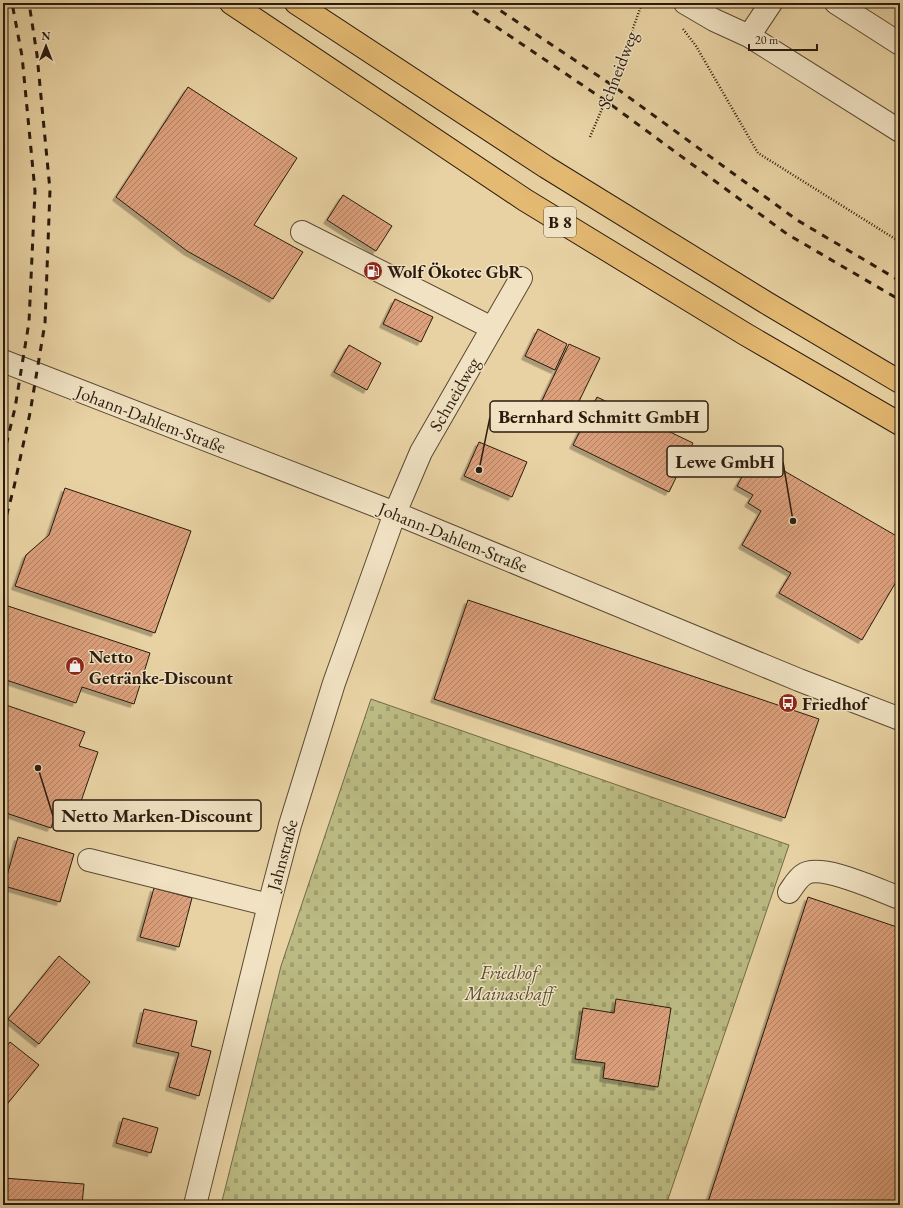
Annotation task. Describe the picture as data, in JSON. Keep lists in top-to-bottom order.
{
  "streets": {
    "highway": ["B 8"],
    "street": ["Schneidweg", "Johann-Dahlem-Straße", "Jahnstraße"]
  },
  "crossings": [
    ["Schneidweg", "Johann-Dahlem-Straße"],
    ["Schneidweg", "Jahnstraße"],
    ["Johann-Dahlem-Straße", "Jahnstraße"]
  ],
  "parks": ["Friedhof Mainaschaff"],
  "places": {
    "fuel station": ["Wolf Ökotec GbR"],
    "other": ["Bernhard Schmitt GmbH", "Lewe GmbH", "Netto Marken-Discount"],
    "shop": ["Netto Getränke-Discount"],
    "bus stop": ["Friedhof"]
  },
  "scale_bar": "20 m",
  "north": "top"
}
